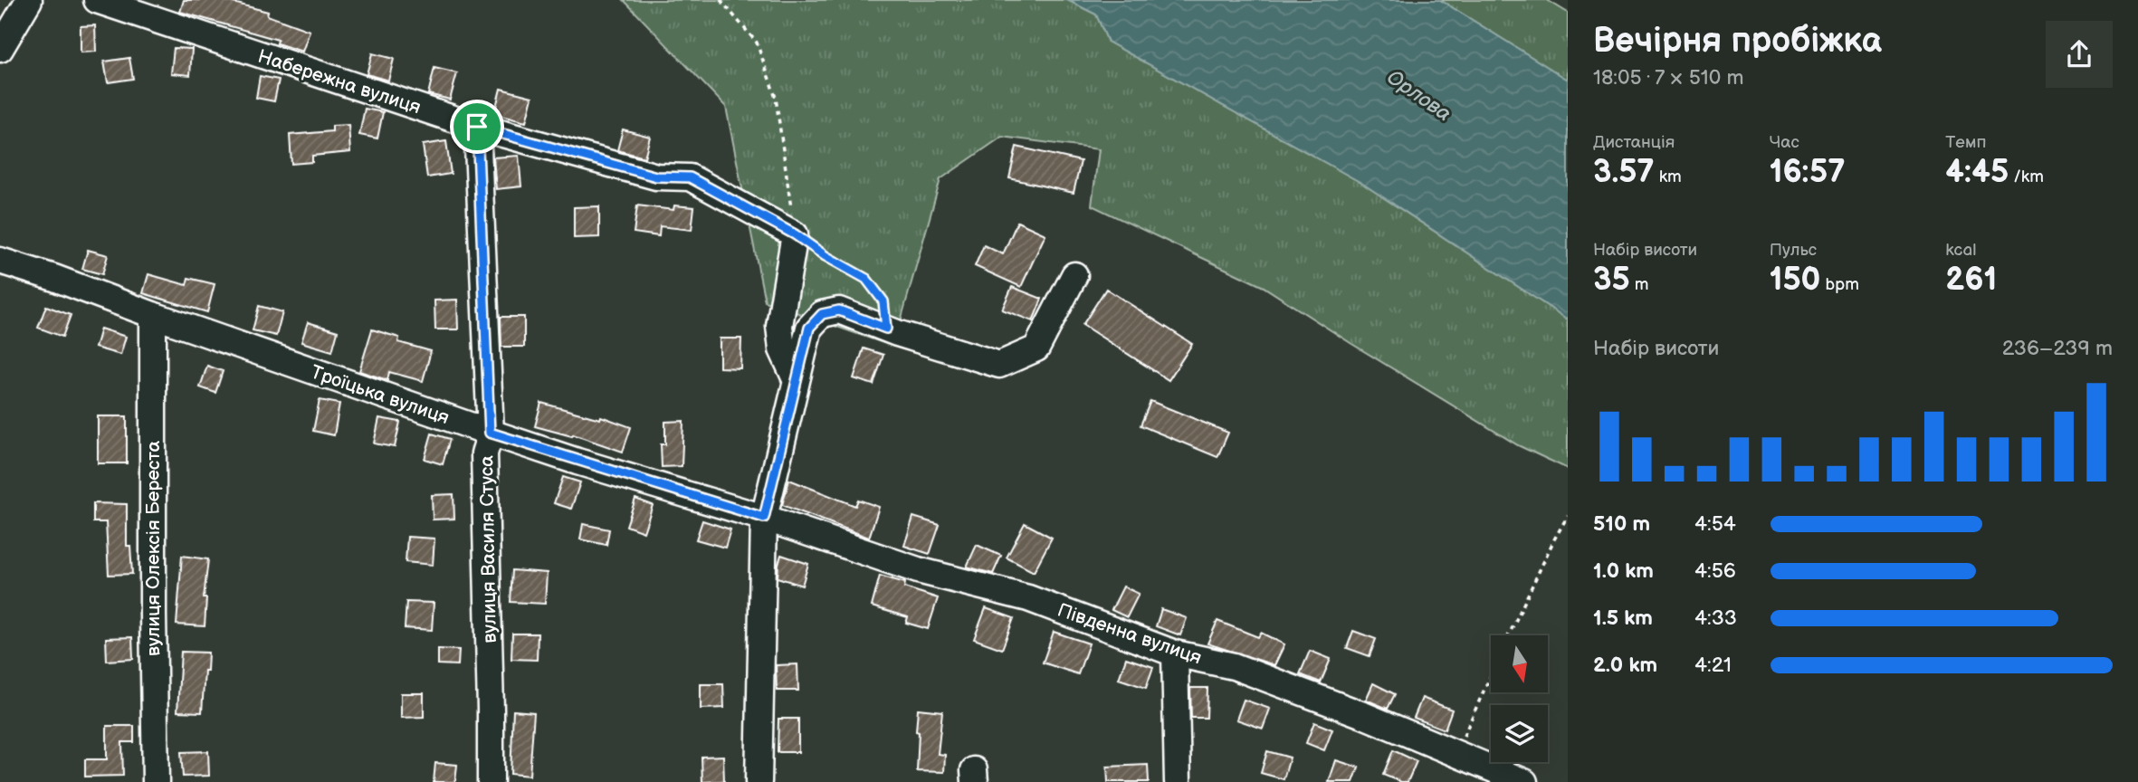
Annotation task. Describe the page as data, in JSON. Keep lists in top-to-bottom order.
{
  "streets": {
    "street": [
      "Набережна вулиця",
      "Троїцька вулиця",
      "вулиця Олексія Береста",
      "вулиця Василя Стуса",
      "Південна вулиця"
    ]
  },
  "crossings": [
    ["Набережна вулиця", "вулиця Василя Стуса"],
    ["Троїцька вулиця", "вулиця Олексія Береста"],
    ["Троїцька вулиця", "вулиця Василя Стуса"],
    ["Троїцька вулиця", "Південна вулиця"]
  ],
  "water": ["Орлова"],
  "north": "bottom",
  "page": {
    "heading": ["Вечірня пробіжка", "18:05 · 7 × 510 m"],
    "stats": [
      ["Дистанція", "3.57 km"],
      ["Час", "16:57"],
      ["Темп", "4:45 /km"],
      ["Набір висоти", "35 m"],
      ["Пульс", "150 bpm"],
      ["kcal", "261"]
    ],
    "chart": ["Набір висоти", "236–239 m"],
    "list": [
      {
        "name": "510 m",
        "note": "4:54"
      },
      {
        "name": "1.0 km",
        "note": "4:56"
      },
      {
        "name": "1.5 km",
        "note": "4:33"
      },
      {
        "name": "2.0 km",
        "note": "4:21"
      }
    ]
  }
}
